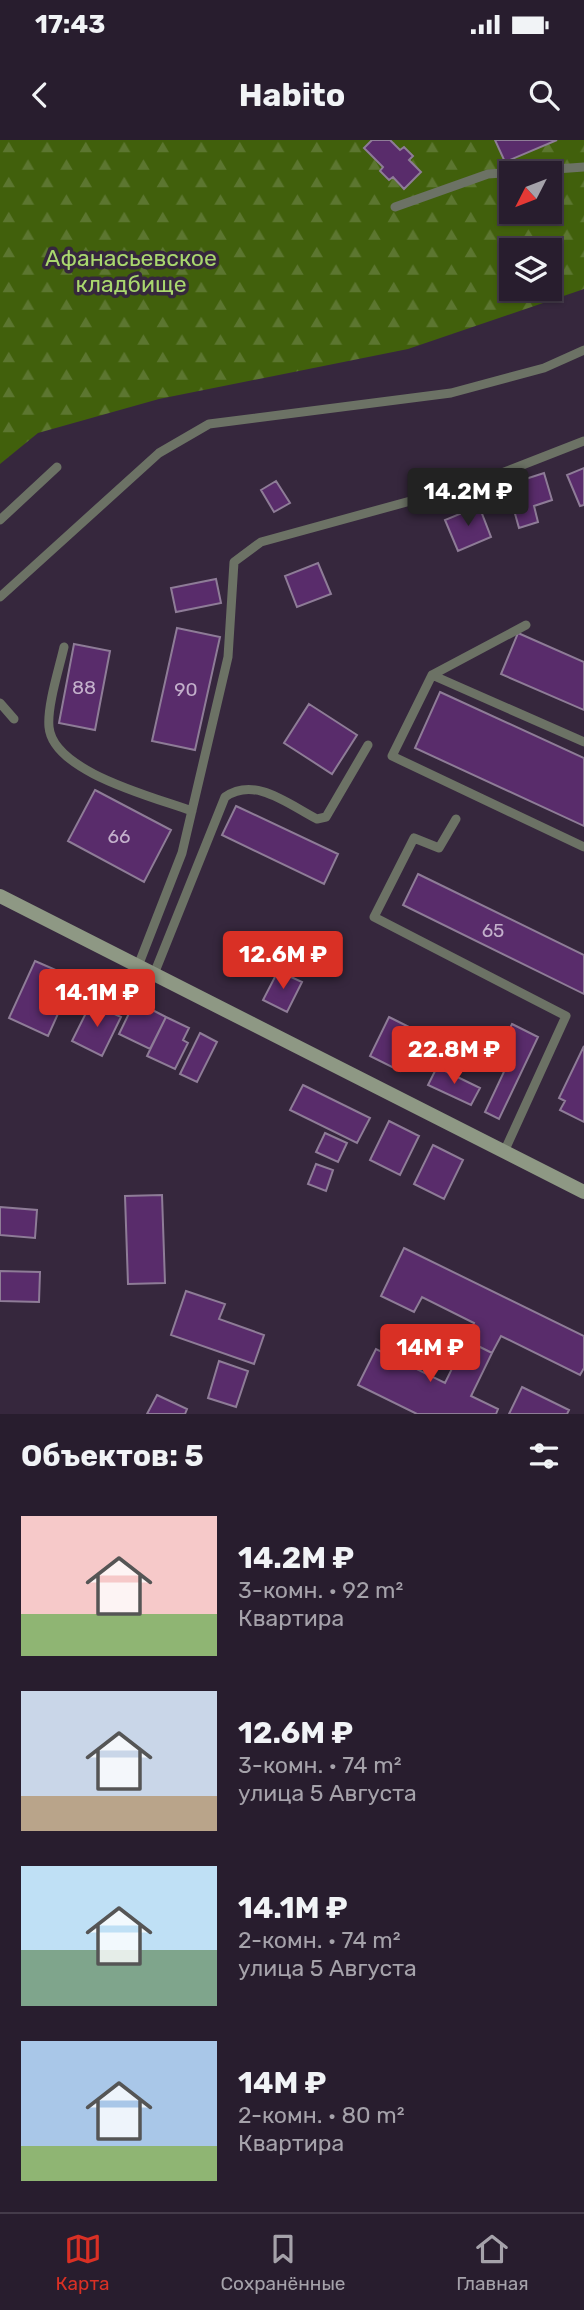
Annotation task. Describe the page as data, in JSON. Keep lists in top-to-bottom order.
{
  "parks": ["Афанасьевское кладбище"],
  "house_numbers": [
    "88",
    "90",
    "66",
    "65"
  ],
  "north": "bottom left",
  "page": {
    "status": "17:43",
    "header": "Habito",
    "price": [
      "14.2M ₽",
      "12.6M ₽",
      "14.1M ₽",
      "22.8M ₽",
      "14M ₽"
    ],
    "heading": "Объектов: 5",
    "list": [
      {
        "name": "14.2M ₽",
        "note": "3-комн. · 92 m² · Квартира"
      },
      {
        "name": "12.6M ₽",
        "note": "3-комн. · 74 m² · улица 5 Августа"
      },
      {
        "name": "14.1M ₽",
        "note": "2-комн. · 74 m² · улица 5 Августа"
      },
      {
        "name": "14M ₽",
        "note": "2-комн. · 80 m² · Квартира"
      }
    ],
    "tabs": ["Карта", "Сохранённые", "Главная"]
  }
}
